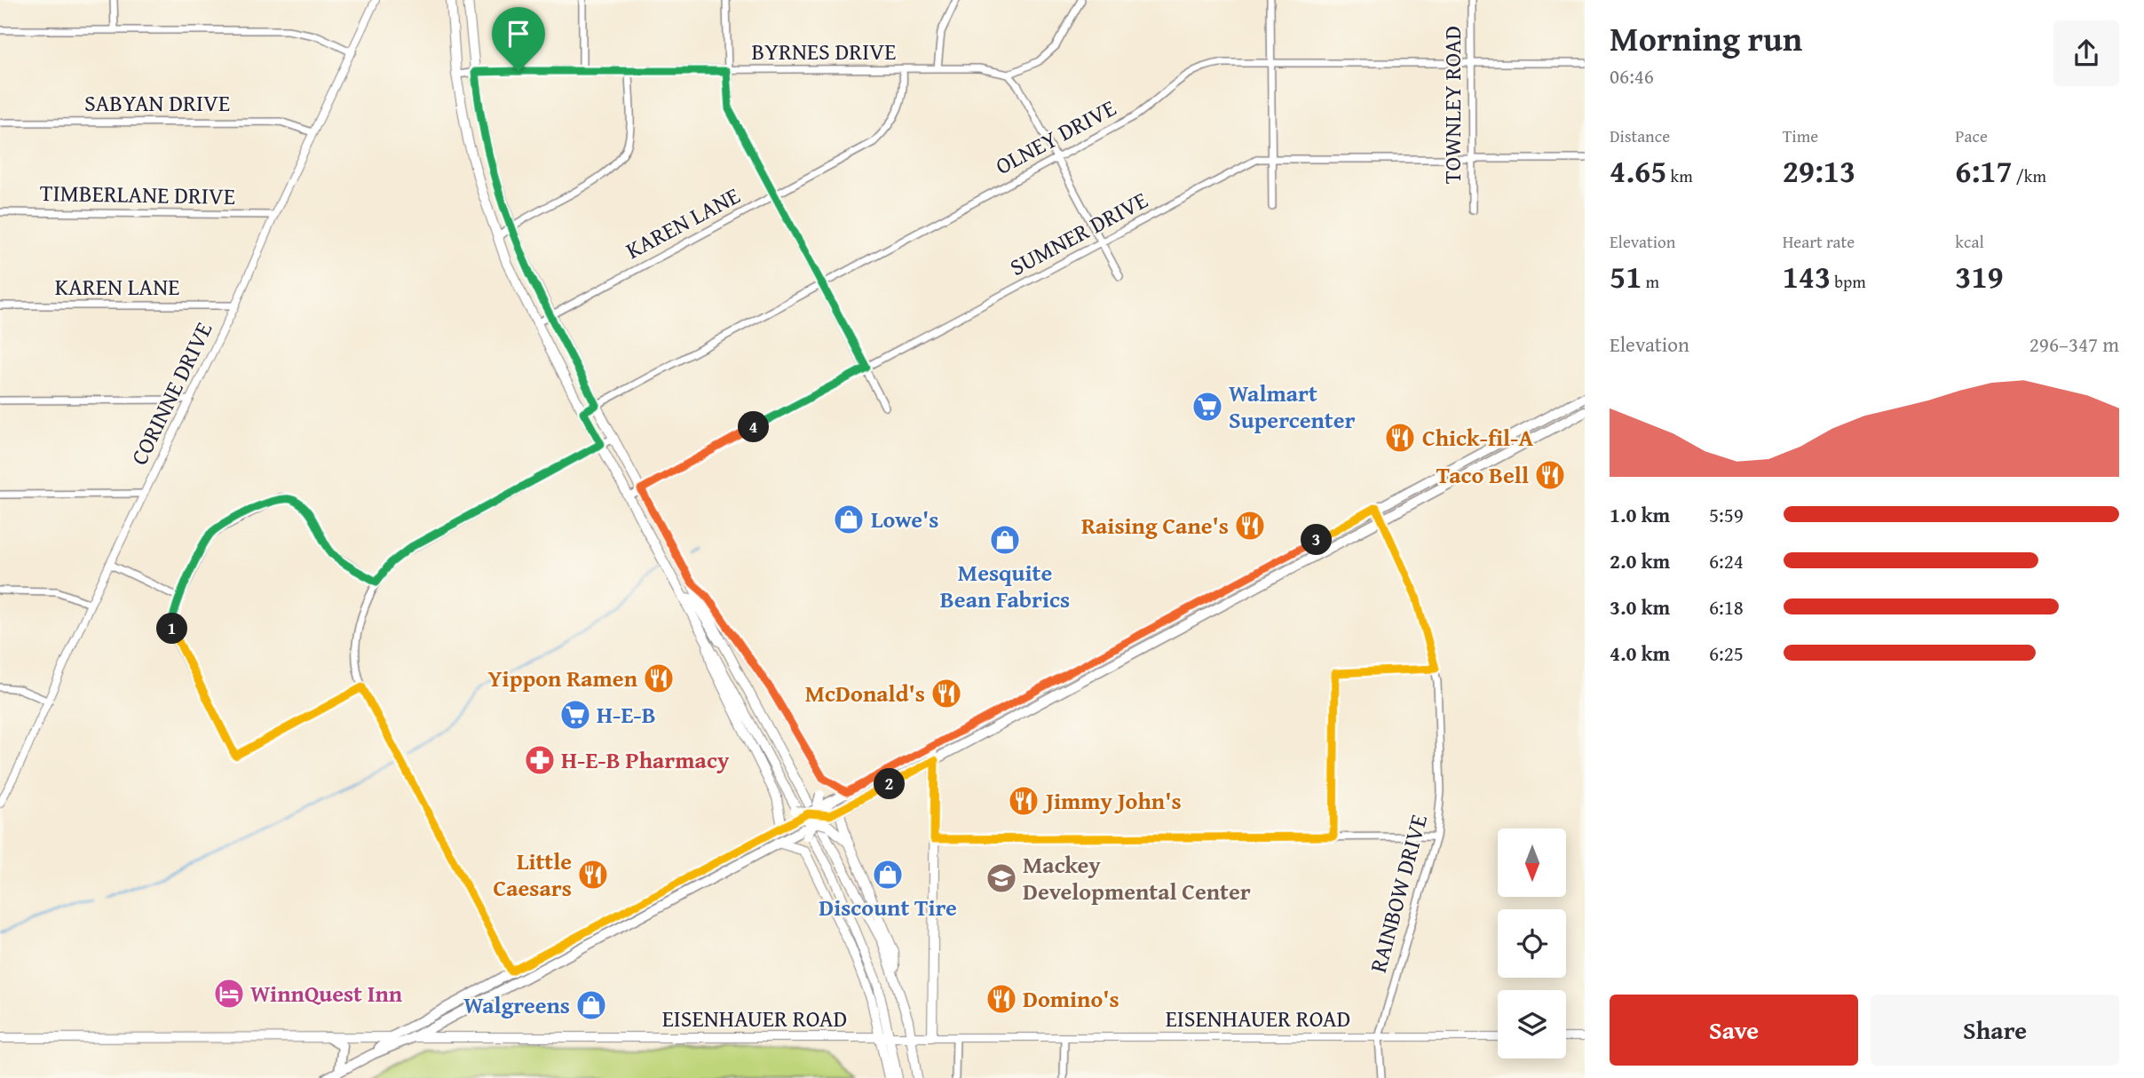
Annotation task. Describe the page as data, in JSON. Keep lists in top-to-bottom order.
{
  "streets": {
    "main road": ["EISENHAUER ROAD"],
    "street": [
      "BYRNES DRIVE",
      "SABYAN DRIVE",
      "TOWNLEY ROAD",
      "OLNEY DRIVE",
      "TIMBERLANE DRIVE",
      "KAREN LANE",
      "SUMNER DRIVE",
      "CORINNE DRIVE",
      "RAINBOW DRIVE"
    ]
  },
  "crossings": [
    ["BYRNES DRIVE", "KAREN LANE"],
    ["SABYAN DRIVE", "CORINNE DRIVE"],
    ["TOWNLEY ROAD", "OLNEY DRIVE"],
    ["TOWNLEY ROAD", "SUMNER DRIVE"],
    ["TIMBERLANE DRIVE", "CORINNE DRIVE"],
    ["KAREN LANE", "CORINNE DRIVE"],
    ["RAINBOW DRIVE", "EISENHAUER ROAD"]
  ],
  "places": {
    "supermarket": ["Walmart Supercenter", "H-E-B"],
    "restaurant": [
      "Chick-fil-A",
      "Taco Bell",
      "Raising Cane's",
      "Yippon Ramen",
      "McDonald's",
      "Jimmy John's",
      "Little Caesars",
      "Domino's"
    ],
    "shop": [
      "Lowe's",
      "Mesquite Bean Fabrics",
      "Discount Tire",
      "Walgreens"
    ],
    "pharmacy": ["H-E-B Pharmacy"],
    "school or university": ["Mackey Developmental Center"],
    "hotel": ["WinnQuest Inn"]
  },
  "north": "bottom",
  "page": {
    "heading": ["Morning run", "06:46"],
    "stats": [
      ["Distance", "4.65 km"],
      ["Time", "29:13"],
      ["Pace", "6:17 /km"],
      ["Elevation", "51 m"],
      ["Heart rate", "143 bpm"],
      ["kcal", "319"]
    ],
    "chart": ["Elevation", "296–347 m"],
    "pins": [
      "4",
      "3",
      "1",
      "2"
    ],
    "list": [
      {
        "name": "1.0 km",
        "note": "5:59"
      },
      {
        "name": "2.0 km",
        "note": "6:24"
      },
      {
        "name": "3.0 km",
        "note": "6:18"
      },
      {
        "name": "4.0 km",
        "note": "6:25"
      }
    ],
    "buttons": ["Save", "Share"]
  }
}
